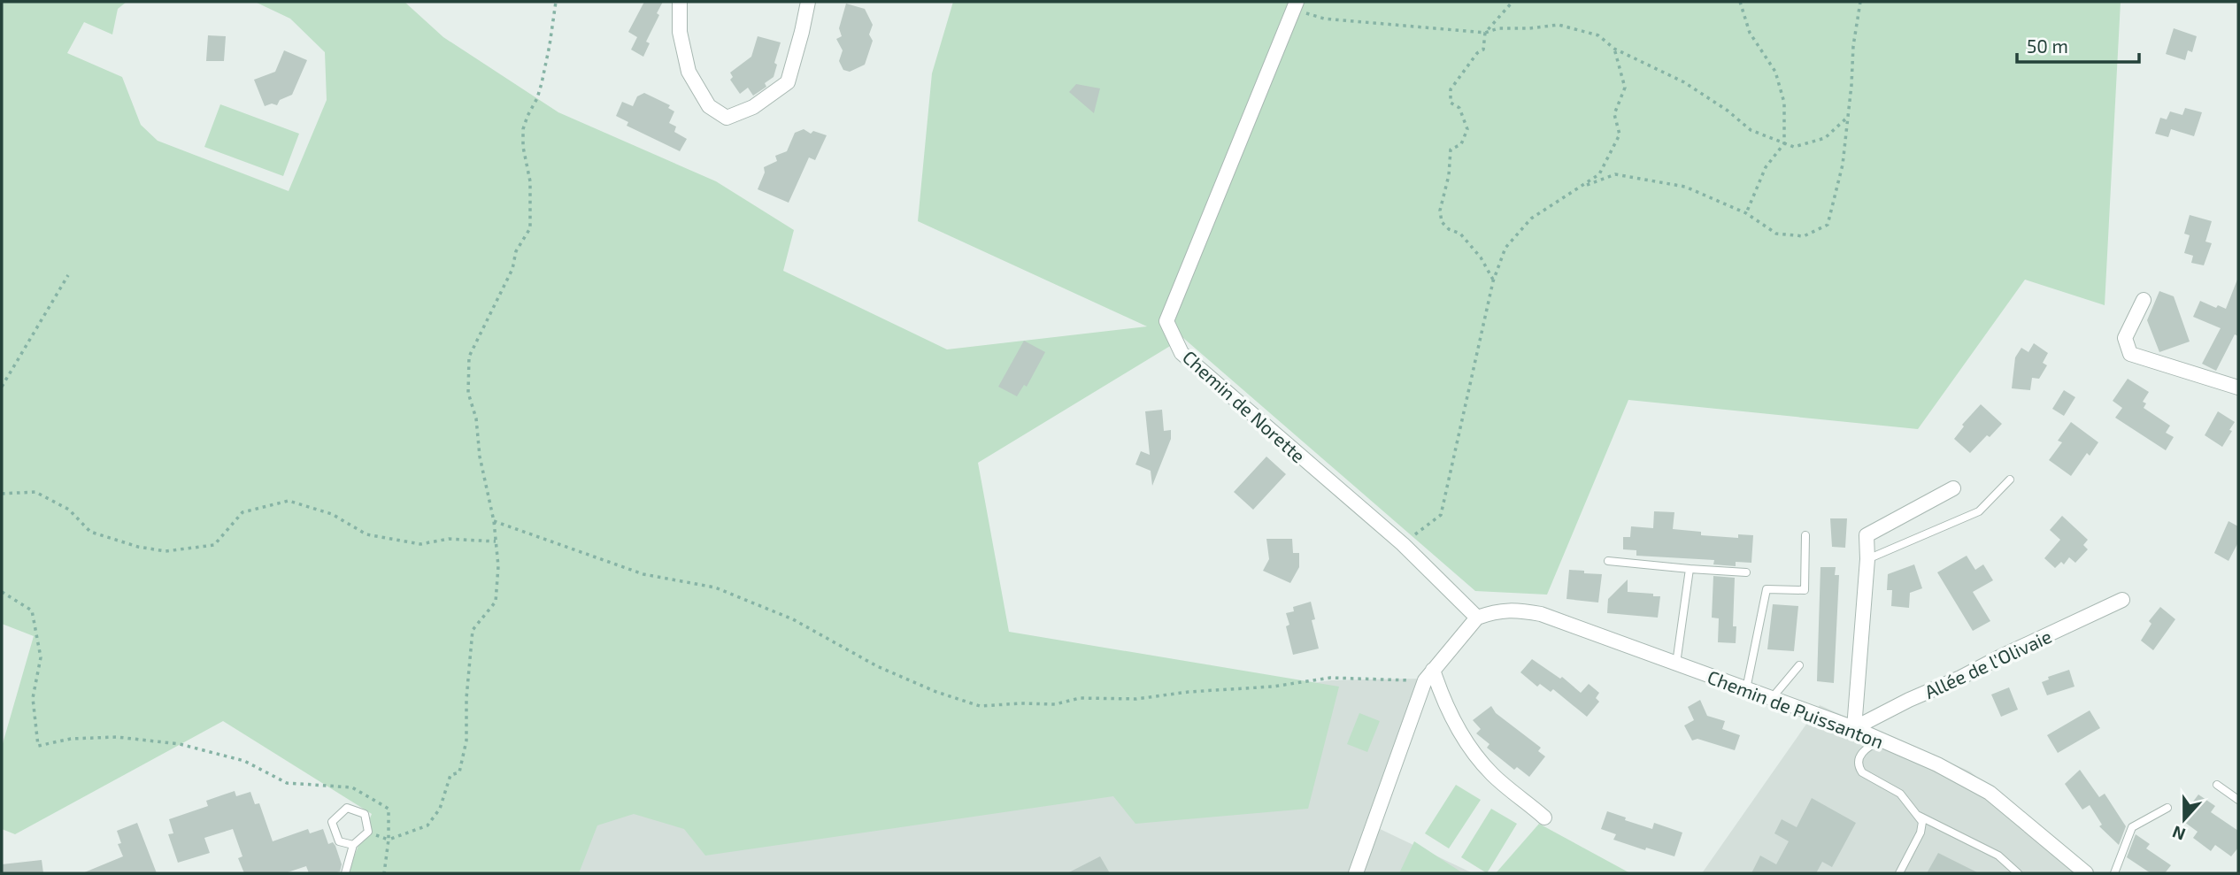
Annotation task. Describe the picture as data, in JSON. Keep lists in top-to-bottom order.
{
  "streets": {
    "street": ["Chemin de Norette", "Allée de l'Olivaie", "Chemin de Puissanton"]
  },
  "crossings": [
    ["Chemin de Norette", "Chemin de Puissanton"],
    ["Allée de l'Olivaie", "Chemin de Puissanton"]
  ],
  "scale_bar": "50 m",
  "north": "bottom"
}
